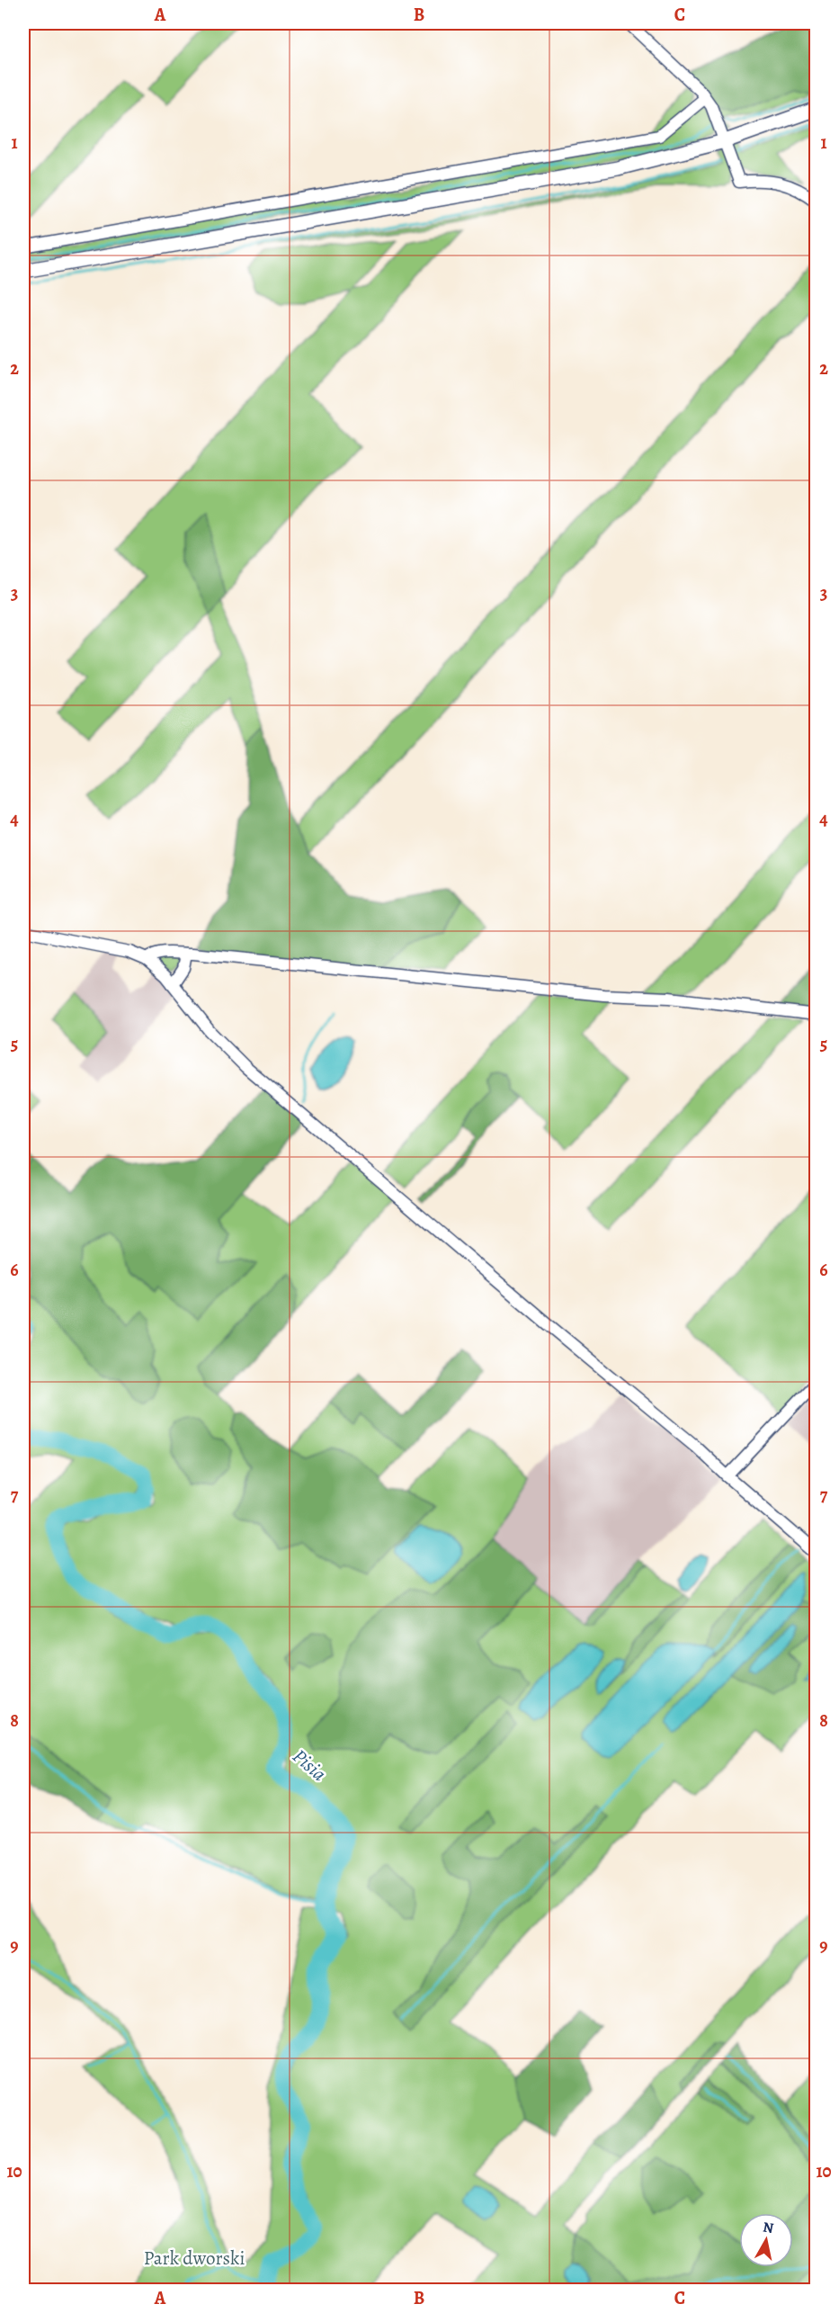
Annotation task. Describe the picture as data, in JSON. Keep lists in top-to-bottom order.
{
  "water": ["Pisia"],
  "parks": ["Park dworski"],
  "north": "top",
  "grid": {
    "columns": ["A", "B", "C"],
    "rows": [
      "1",
      "2",
      "3",
      "4",
      "5",
      "6",
      "7",
      "8",
      "9",
      "10"
    ]
  }
}
